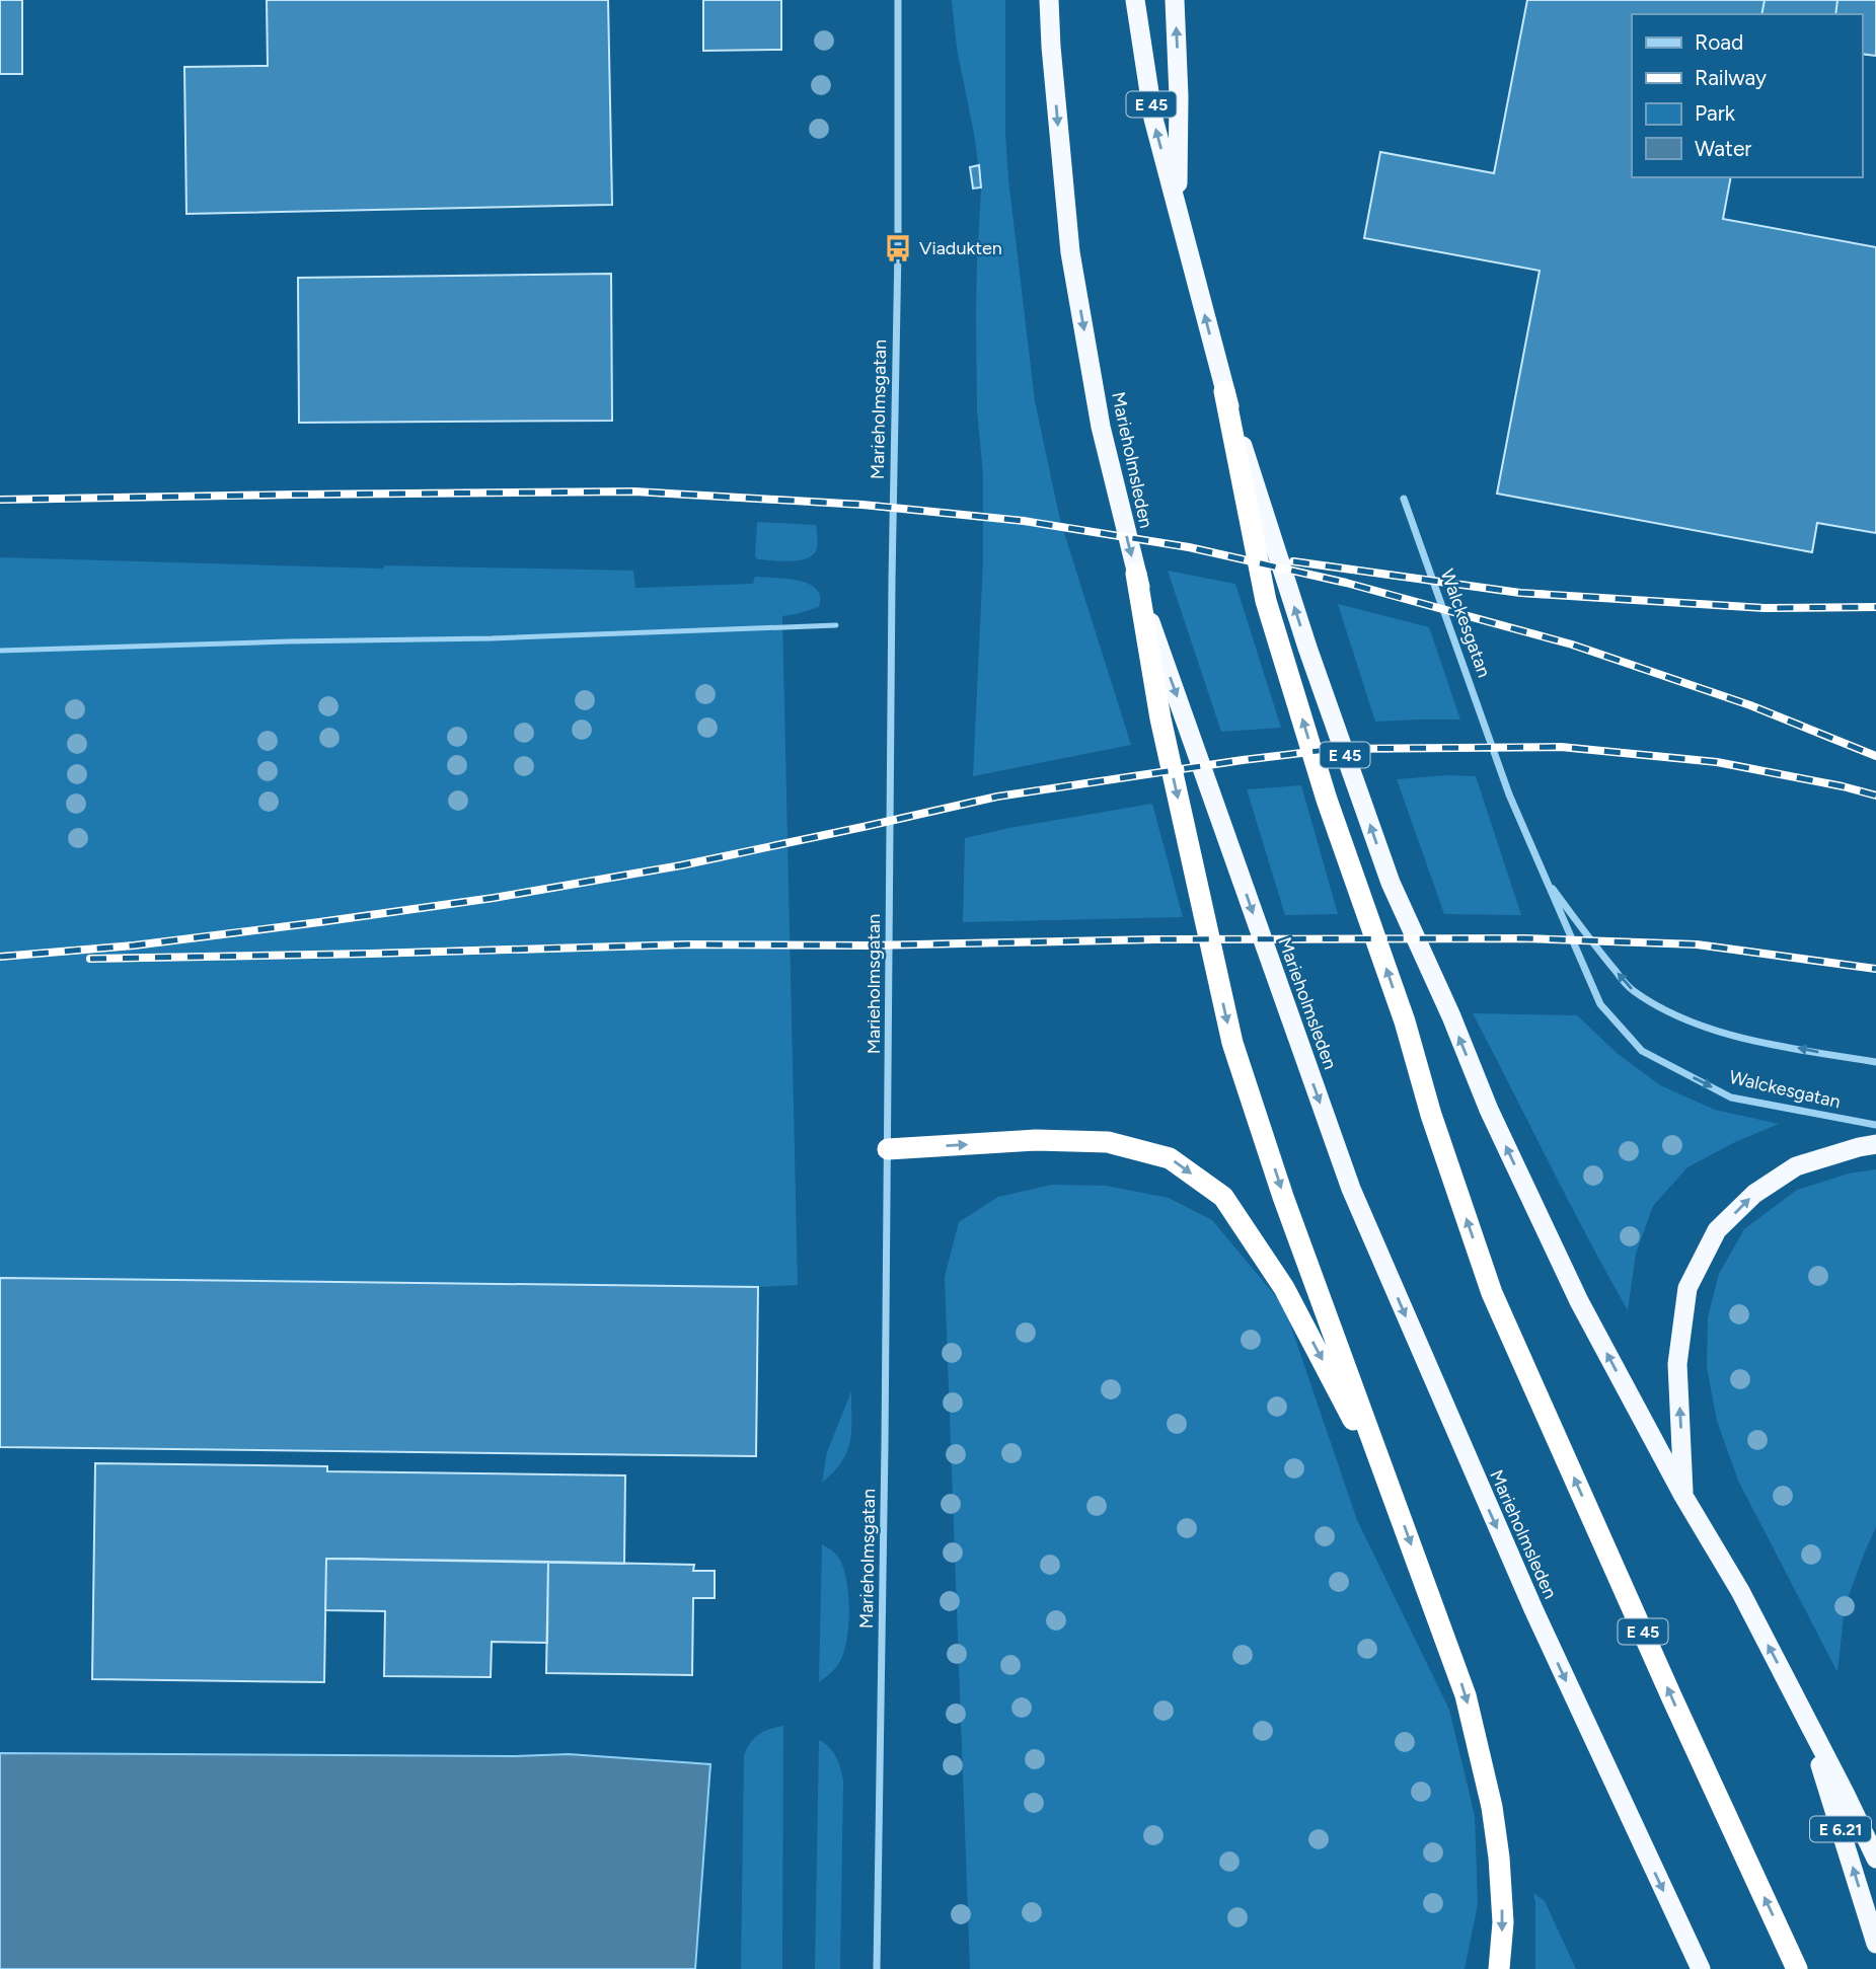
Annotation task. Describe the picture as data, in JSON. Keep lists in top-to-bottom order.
{
  "streets": {
    "highway": ["E 45", "Marieholmsleden", "E 6.21"],
    "street": ["Marieholmsgatan", "Walckesgatan"]
  },
  "crossings": [
    ["E 45", "E 6.21"]
  ],
  "places": {
    "bus stop": ["Viadukten"]
  },
  "legend": [
    "Road",
    "Railway",
    "Park",
    "Water"
  ]
}
